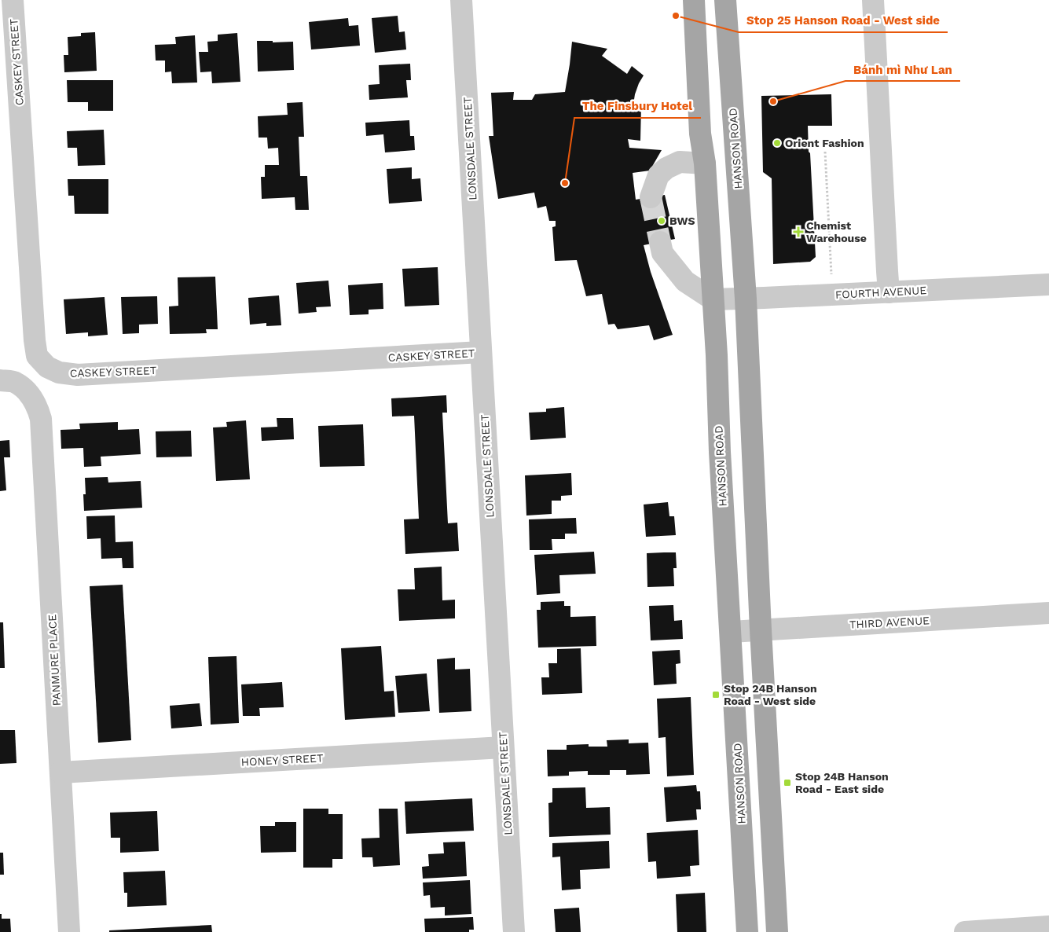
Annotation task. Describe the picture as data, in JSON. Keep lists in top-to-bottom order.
{
  "streets": {
    "main road": ["HANSON ROAD"],
    "street": [
      "CASKEY STREET",
      "LONSDALE STREET",
      "FOURTH AVENUE",
      "THIRD AVENUE",
      "PANMURE PLACE",
      "HONEY STREET"
    ]
  },
  "crossings": [
    ["CASKEY STREET", "LONSDALE STREET"],
    ["LONSDALE STREET", "HONEY STREET"],
    ["HANSON ROAD", "FOURTH AVENUE"],
    ["HANSON ROAD", "THIRD AVENUE"],
    ["PANMURE PLACE", "HONEY STREET"]
  ],
  "places": {
    "other": [
      "Stop 25 Hanson Road - West side",
      "Bánh mì Như Lan",
      "Orient Fashion",
      "The Finsbury Hotel",
      "BWS"
    ],
    "health": ["Chemist Warehouse"],
    "transit": ["Stop 24B Hanson Road - West side", "Stop 24B Hanson Road - East side"]
  }
}
